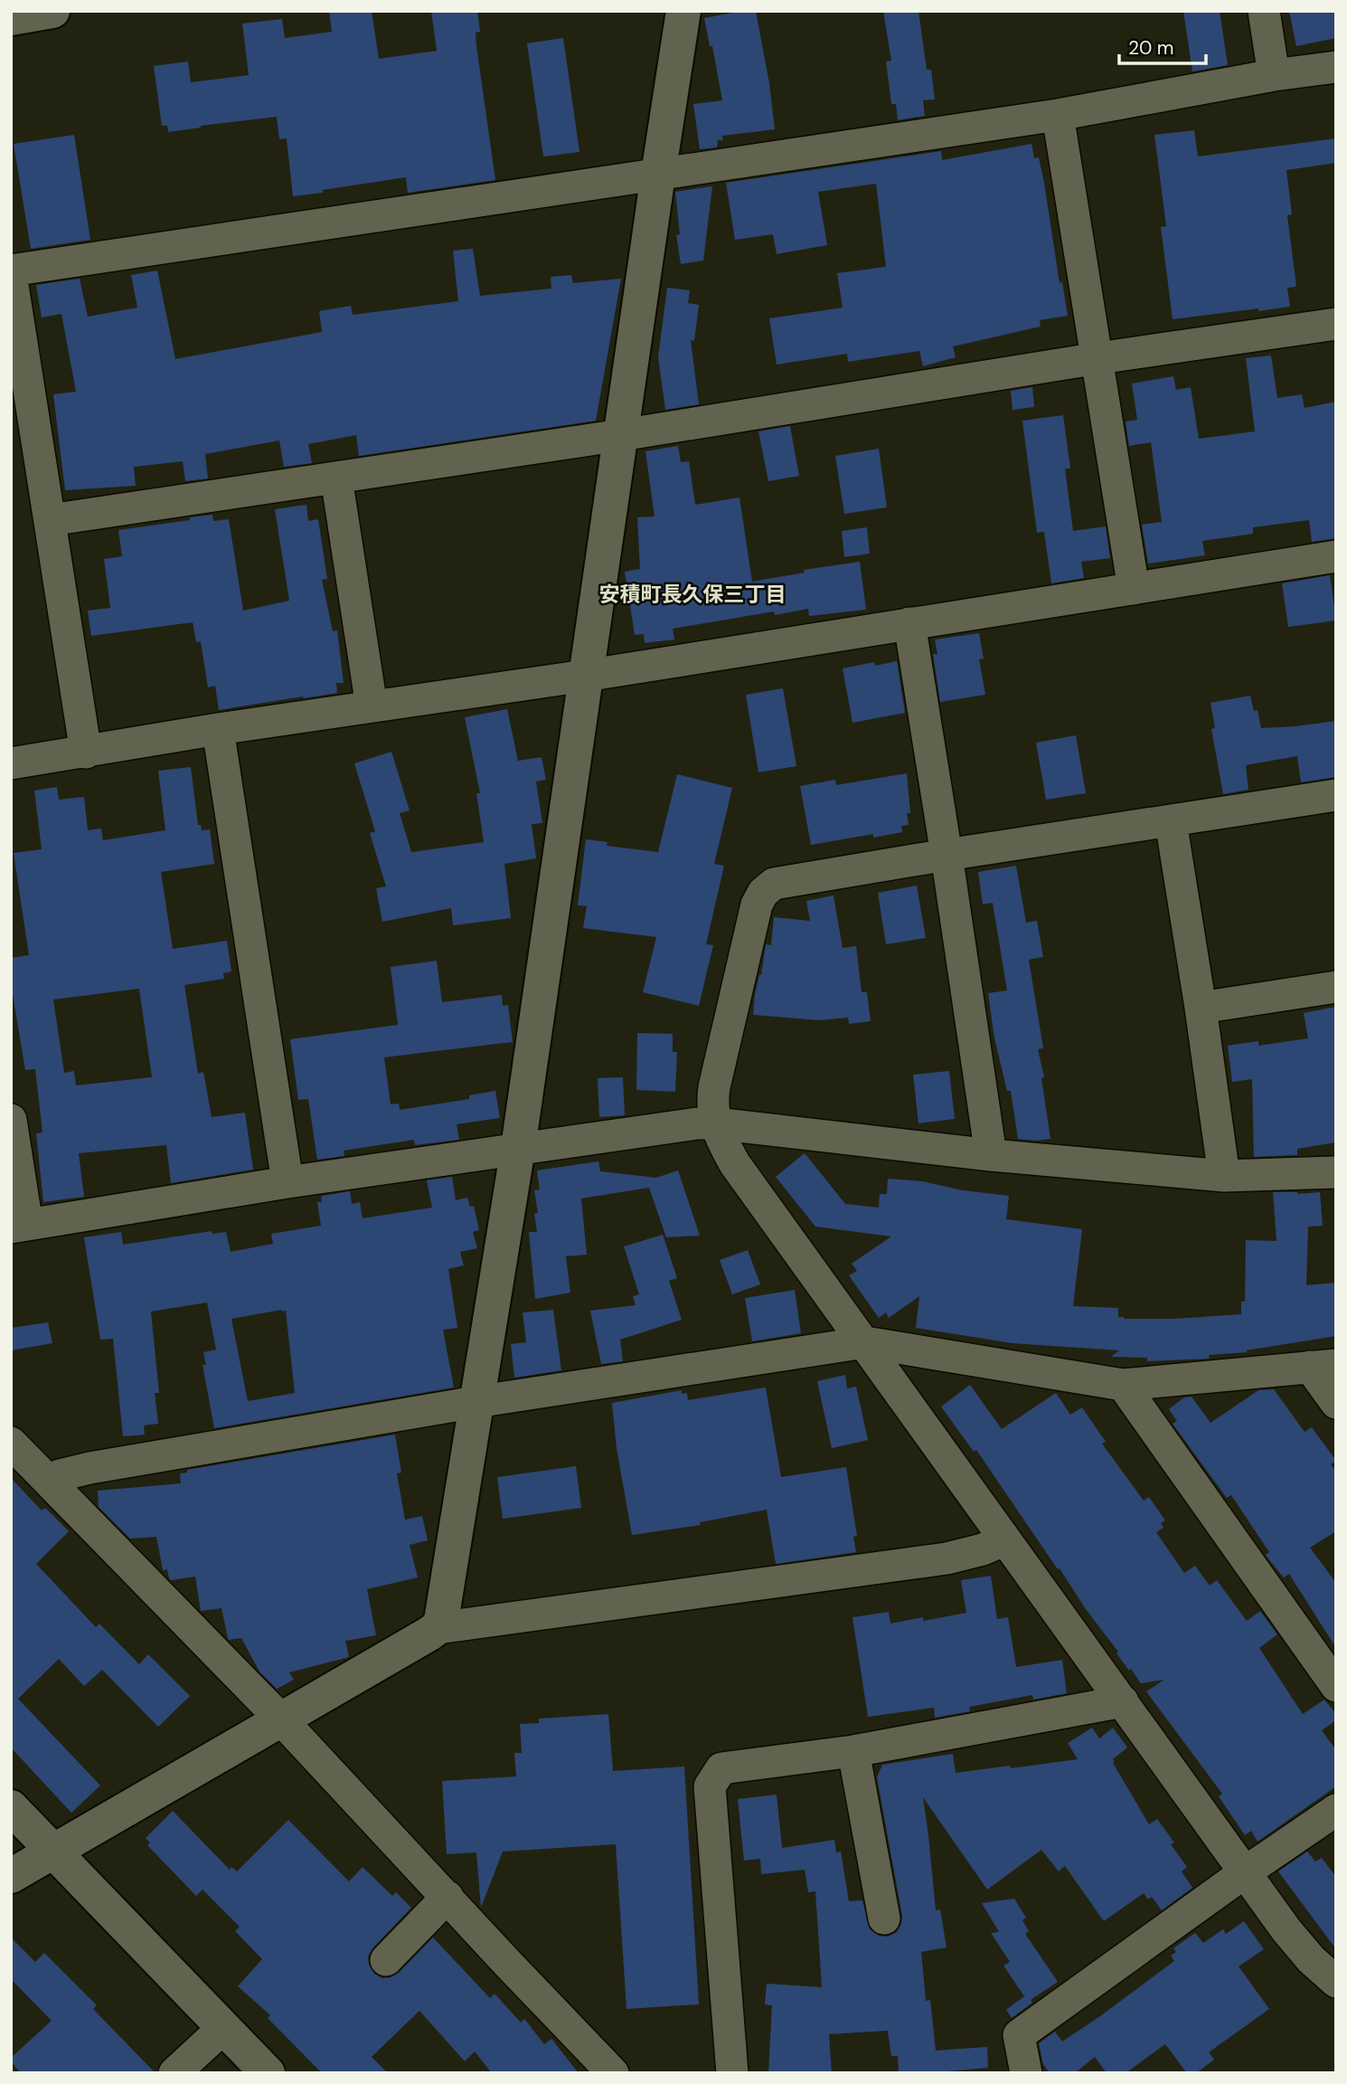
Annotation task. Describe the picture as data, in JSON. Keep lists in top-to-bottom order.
{
  "districts": ["安積町長久保三丁目"],
  "scale_bar": "20 m"
}
